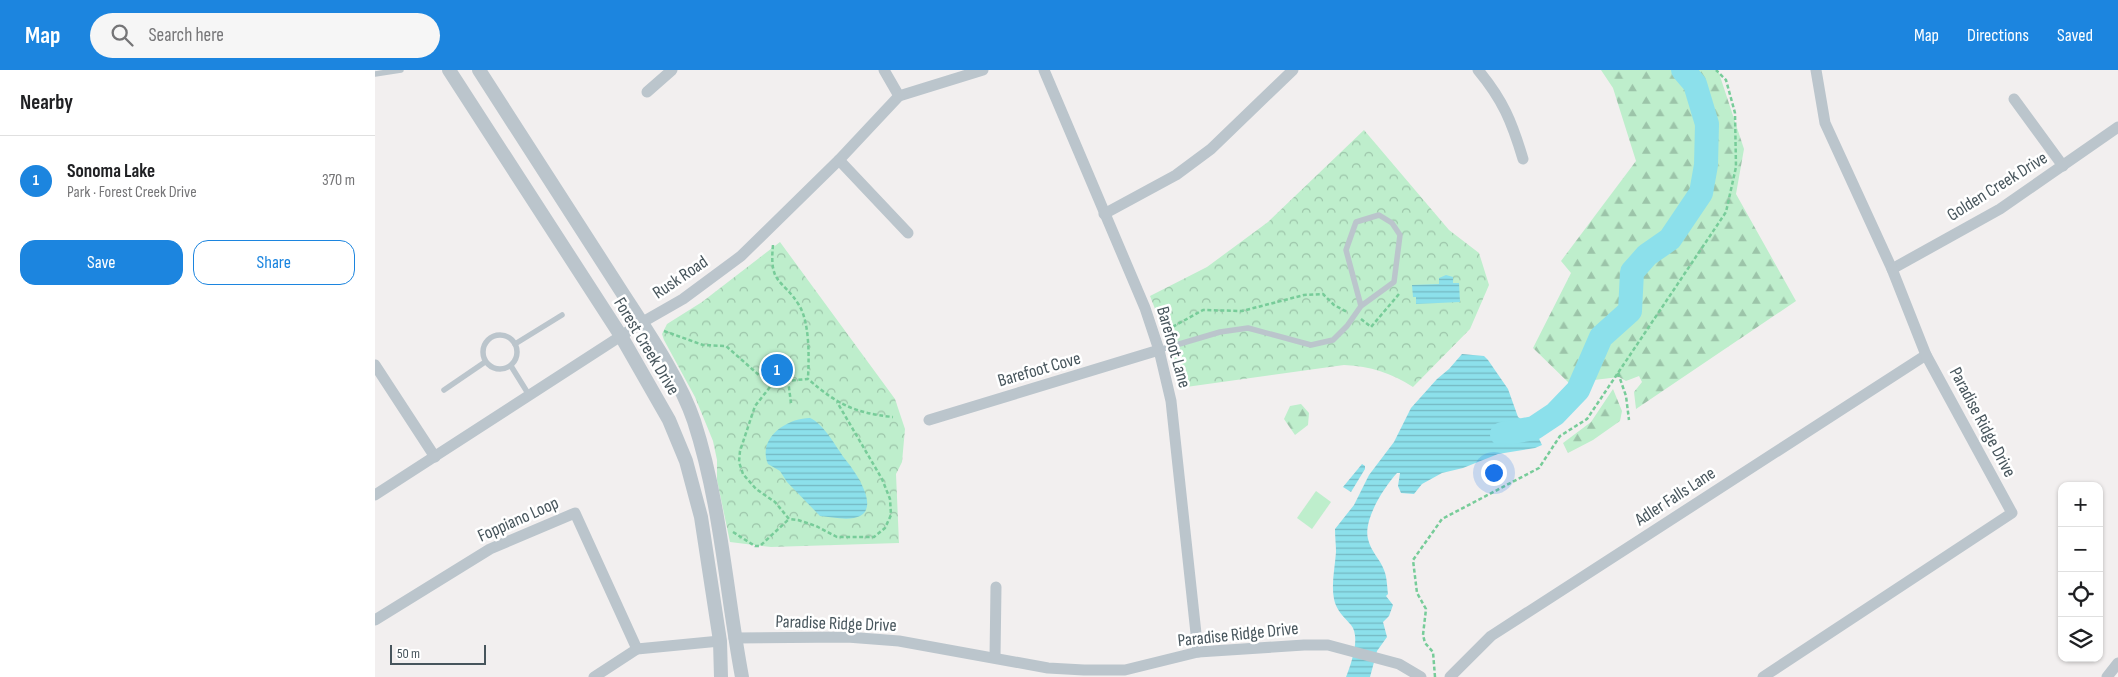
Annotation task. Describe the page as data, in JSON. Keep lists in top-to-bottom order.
{
  "streets": {
    "street": [
      "Golden Creek Drive",
      "Rusk Road",
      "Forest Creek Drive",
      "Barefoot Lane",
      "Barefoot Cove",
      "Paradise Ridge Drive",
      "Adler Falls Lane",
      "Foppiano Loop"
    ]
  },
  "crossings": [
    ["Golden Creek Drive", "Paradise Ridge Drive"],
    ["Rusk Road", "Forest Creek Drive"],
    ["Forest Creek Drive", "Paradise Ridge Drive"],
    ["Barefoot Lane", "Barefoot Cove"],
    ["Barefoot Lane", "Paradise Ridge Drive"],
    ["Paradise Ridge Drive", "Adler Falls Lane"]
  ],
  "scale_bar": "50 m",
  "page": {
    "header": "Map",
    "search": "Search here",
    "nav": ["Map", "Directions", "Saved"],
    "heading": "Nearby",
    "list": [
      {
        "mark": "1",
        "name": "Sonoma Lake",
        "note": "Park · Forest Creek Drive",
        "value": "370 m"
      }
    ],
    "buttons": ["Save", "Share"],
    "pins": "1",
    "map_buttons": ["+", "−"],
    "scale": "50 m"
  }
}
